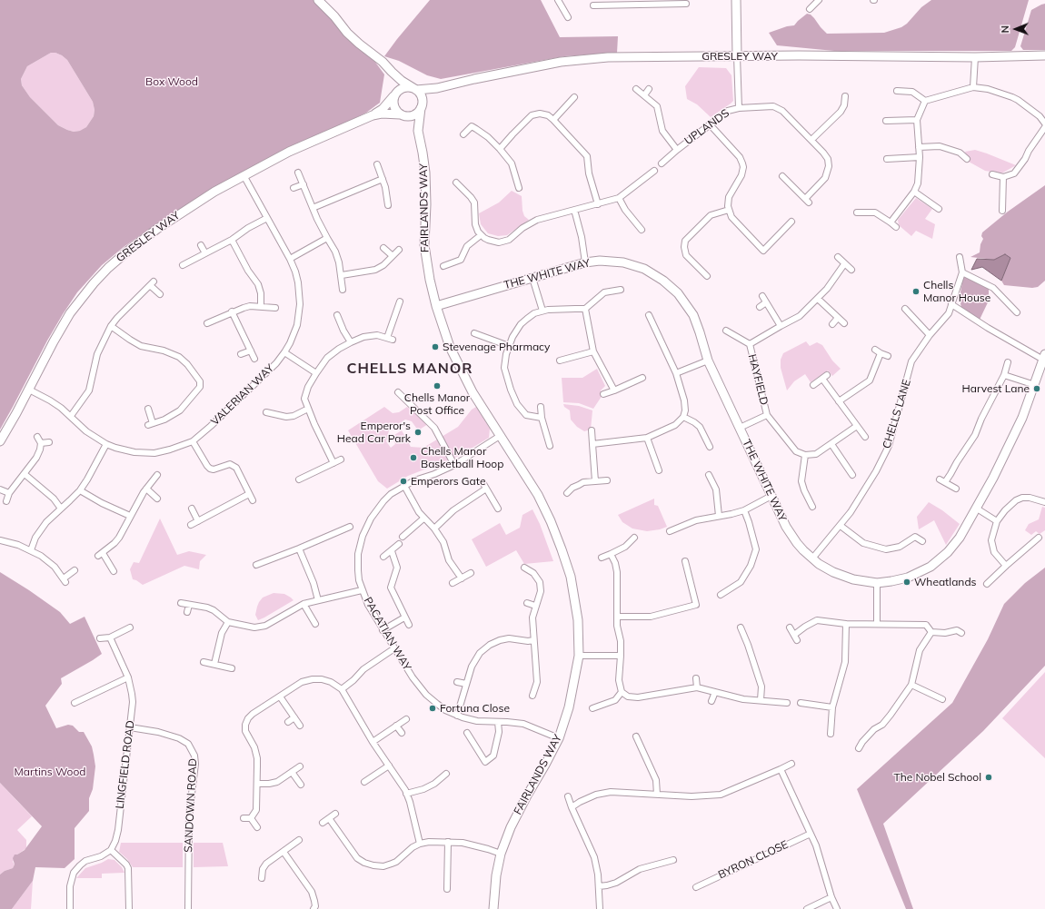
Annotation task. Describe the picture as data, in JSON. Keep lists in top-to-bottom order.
{
  "streets": {
    "street": [
      "GRESLEY WAY",
      "UPLANDS",
      "FAIRLANDS WAY",
      "THE WHITE WAY",
      "HAYFIELD",
      "VALERIAN WAY",
      "CHELLS LANE",
      "PACATIAN WAY",
      "LINGFIELD ROAD",
      "SANDOWN ROAD",
      "BYRON CLOSE"
    ]
  },
  "crossings": [
    ["GRESLEY WAY", "UPLANDS"],
    ["GRESLEY WAY", "FAIRLANDS WAY"],
    ["GRESLEY WAY", "VALERIAN WAY"],
    ["FAIRLANDS WAY", "THE WHITE WAY"],
    ["FAIRLANDS WAY", "PACATIAN WAY"],
    ["THE WHITE WAY", "HAYFIELD"],
    ["THE WHITE WAY", "CHELLS LANE"],
    ["LINGFIELD ROAD", "SANDOWN ROAD"]
  ],
  "districts": ["CHELLS MANOR"],
  "parks": ["Box Wood", "Martins Wood"],
  "places": [
    "Chells Manor House",
    "Stevenage Pharmacy",
    "Chells Manor Post Office",
    "Harvest Lane",
    "Emperor's Head Car Park",
    "Chells Manor Basketball Hoop",
    "Emperors Gate",
    "Wheatlands",
    "Fortuna Close",
    "The Nobel School"
  ],
  "north": "left"
}
